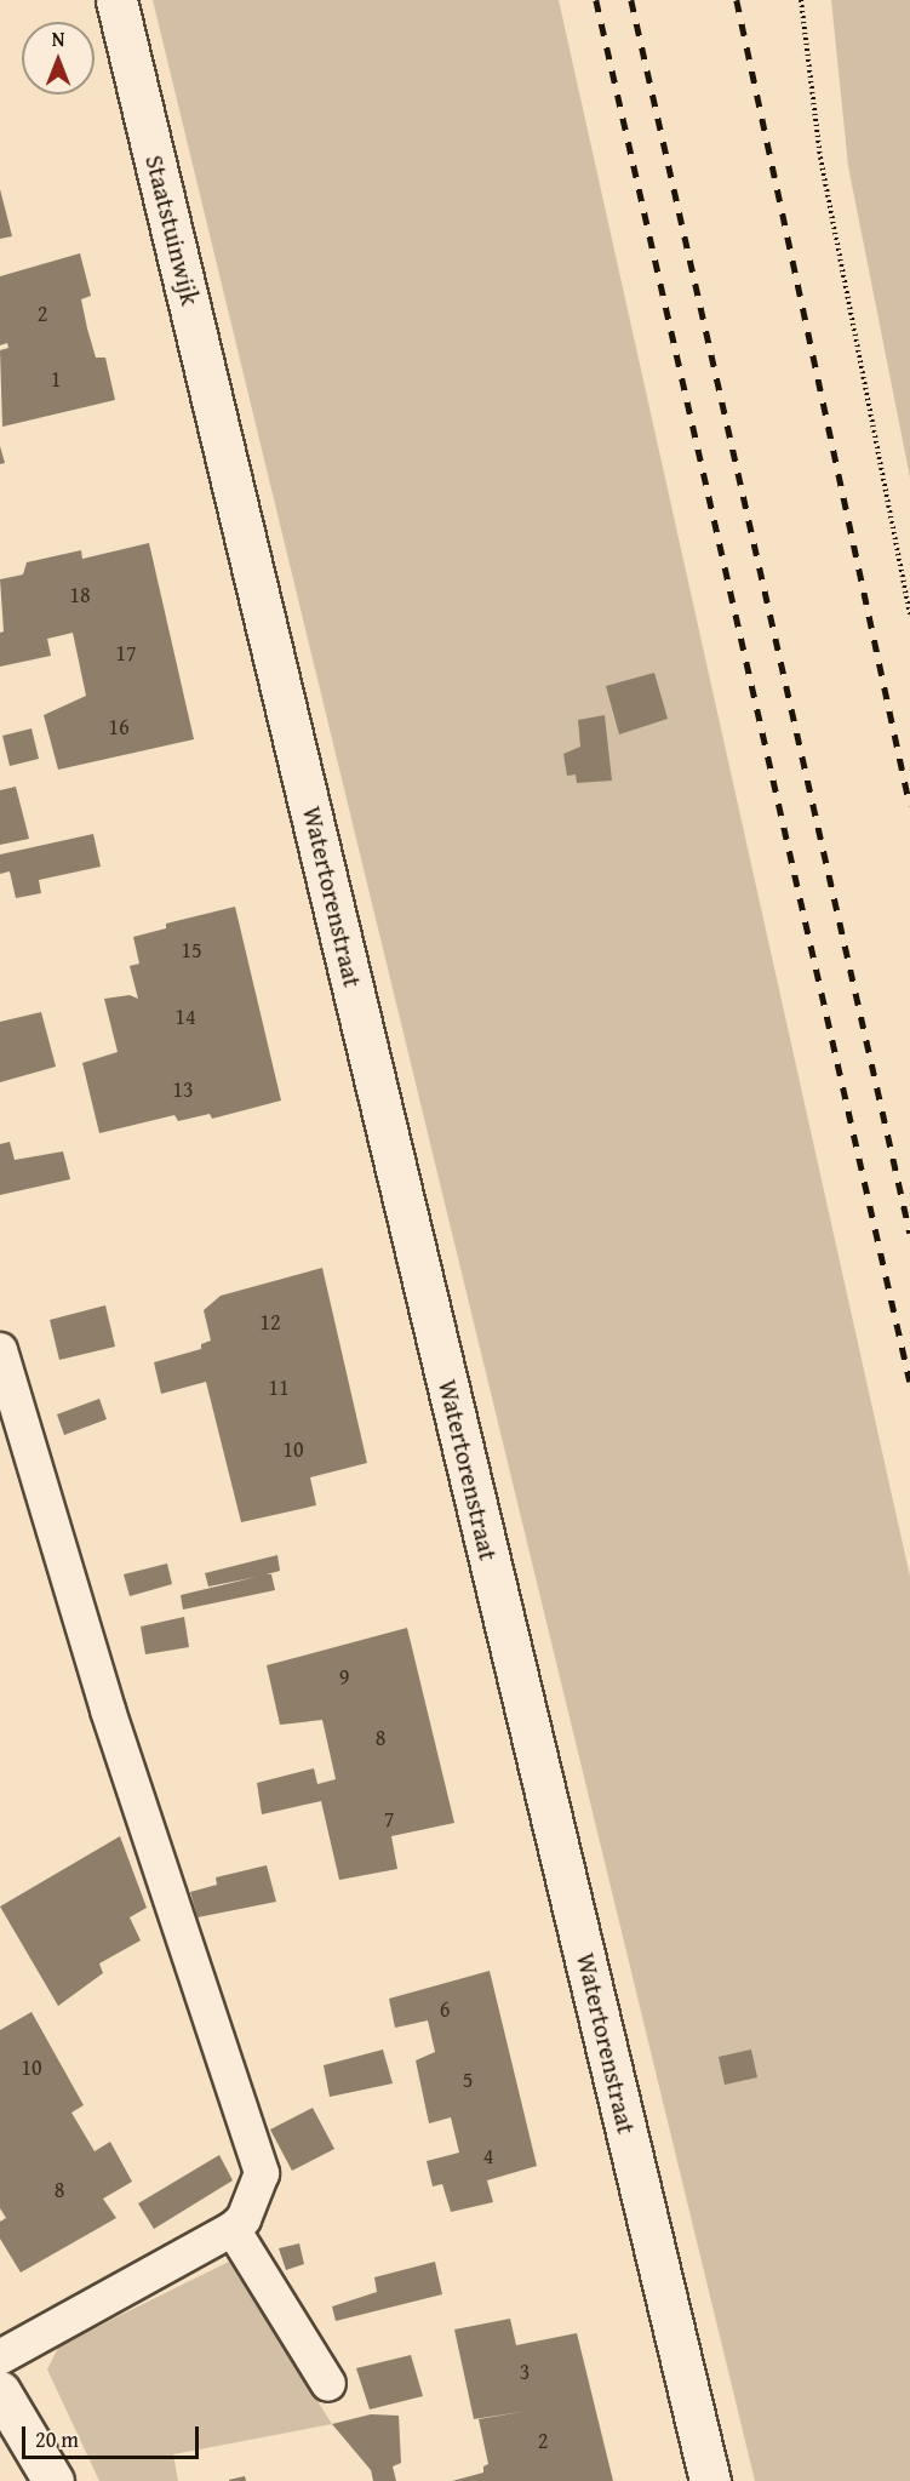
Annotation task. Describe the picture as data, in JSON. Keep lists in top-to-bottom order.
{
  "streets": {
    "street": ["Staatstuinwijk", "Watertorenstraat"]
  },
  "crossings": [
    ["Staatstuinwijk", "Watertorenstraat"]
  ],
  "house_numbers": [
    "2",
    "1",
    "18",
    "17",
    "16",
    "15",
    "14",
    "13",
    "12",
    "11",
    "10",
    "9",
    "8",
    "7",
    "6",
    "10",
    "5",
    "4",
    "8",
    "3",
    "2"
  ],
  "scale_bar": "20 m",
  "north": "top"
}
